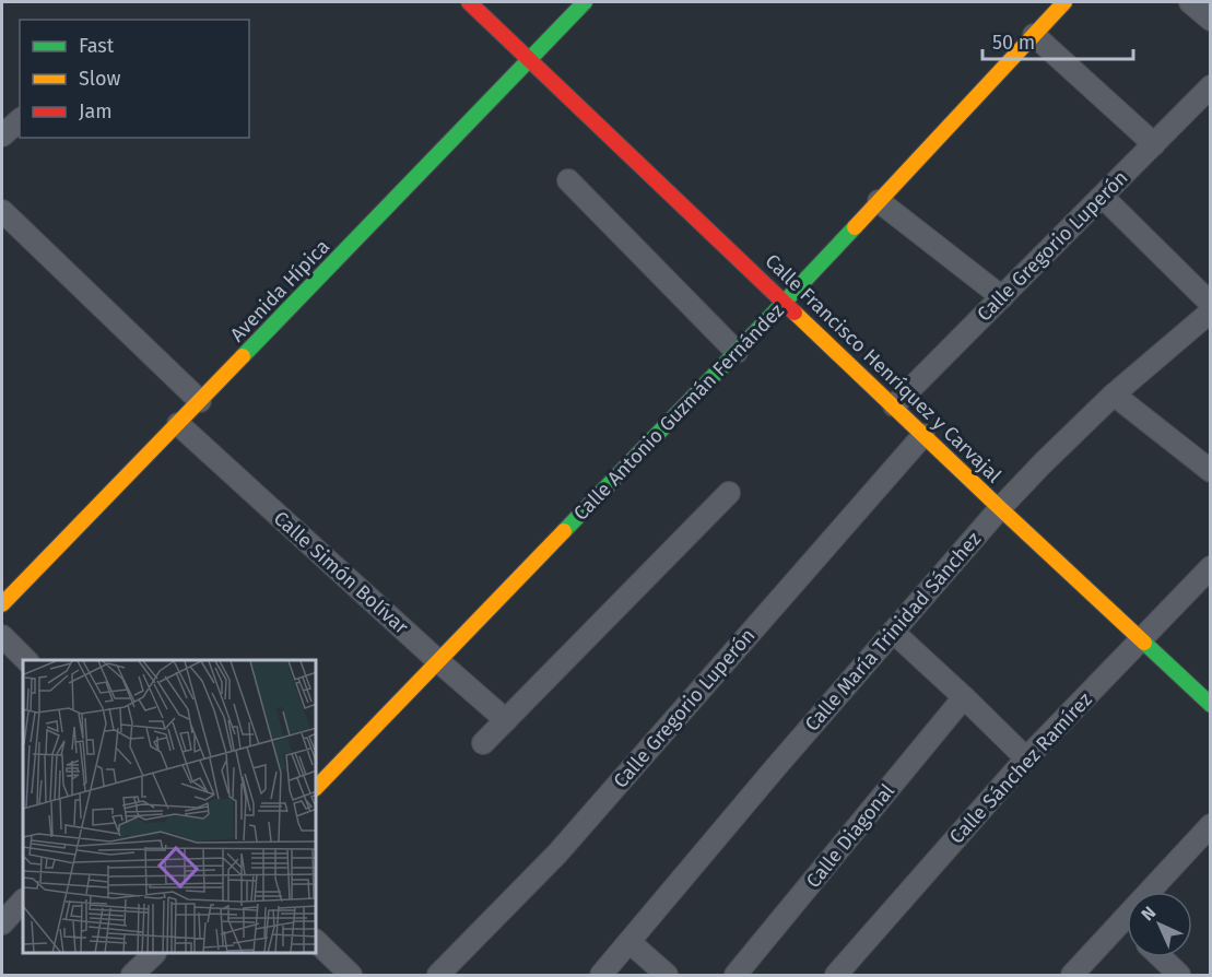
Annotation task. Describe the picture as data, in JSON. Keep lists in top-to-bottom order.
{
  "streets": {
    "street": [
      "Calle Gregorio Luperón",
      "Avenida Hípica",
      "Calle Francisco Henríquez y Carvajal",
      "Calle Antonio Guzmán Fernández",
      "Calle Simón Bolívar",
      "Calle María Trinidad Sánchez",
      "Calle Sánchez Ramírez",
      "Calle Diagonal"
    ]
  },
  "crossings": [
    ["Calle Gregorio Luperón", "Calle Francisco Henríquez y Carvajal"],
    ["Avenida Hípica", "Calle Francisco Henríquez y Carvajal"],
    ["Avenida Hípica", "Calle Simón Bolívar"],
    ["Calle Francisco Henríquez y Carvajal", "Calle Antonio Guzmán Fernández"],
    ["Calle Francisco Henríquez y Carvajal", "Calle María Trinidad Sánchez"],
    ["Calle Francisco Henríquez y Carvajal", "Calle Sánchez Ramírez"],
    ["Calle Antonio Guzmán Fernández", "Calle Simón Bolívar"]
  ],
  "legend": ["Fast", "Slow", "Jam"],
  "scale_bar": "50 m",
  "north": "top left"
}
